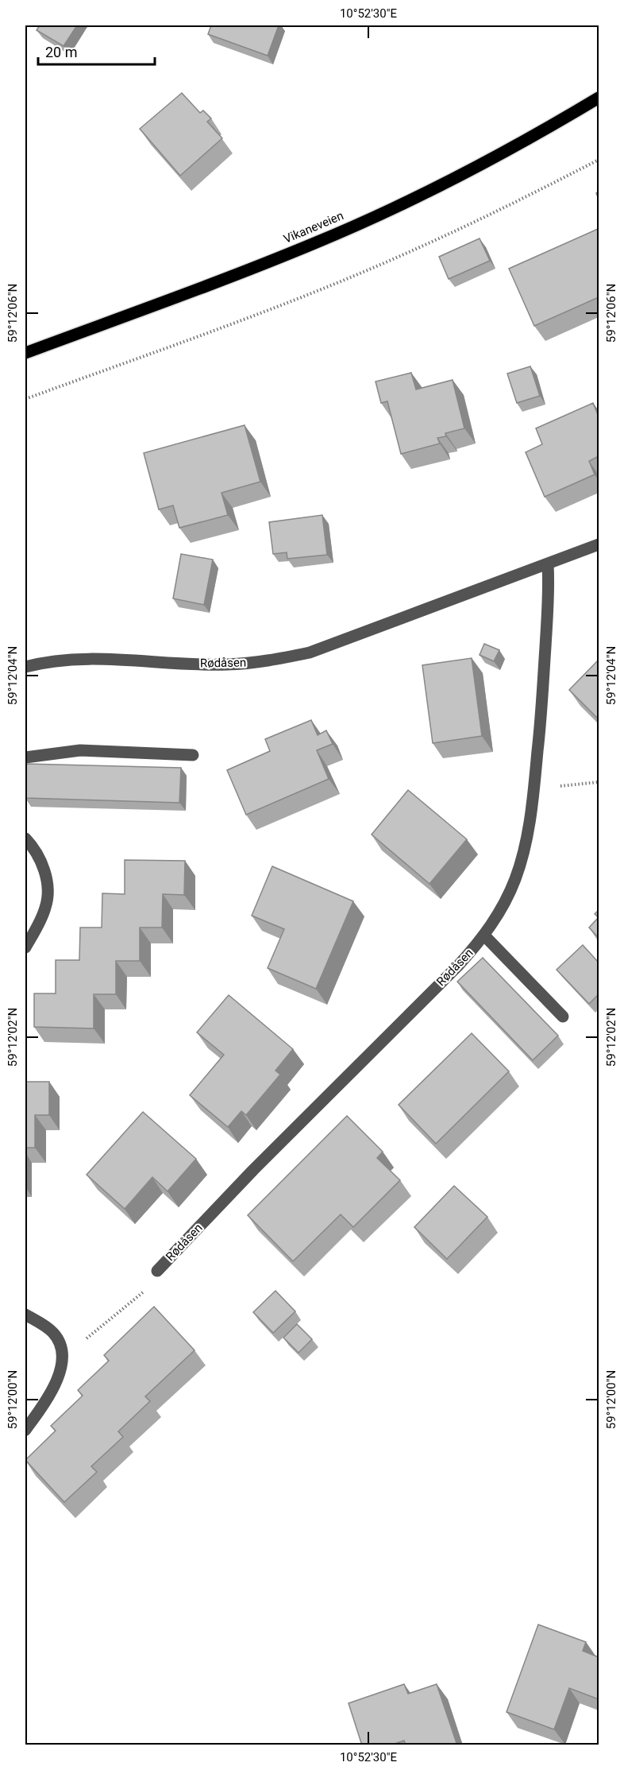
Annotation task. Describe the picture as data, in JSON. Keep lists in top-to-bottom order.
{
  "streets": {
    "main road": ["Vikaneveien"],
    "street": ["Rødåsen"]
  },
  "scale_bar": "20 m",
  "coordinates": [
    "10°52'30\"E",
    "59°12'06\"N",
    "59°12'04\"N",
    "59°12'02\"N",
    "59°12'00\"N"
  ]
}
